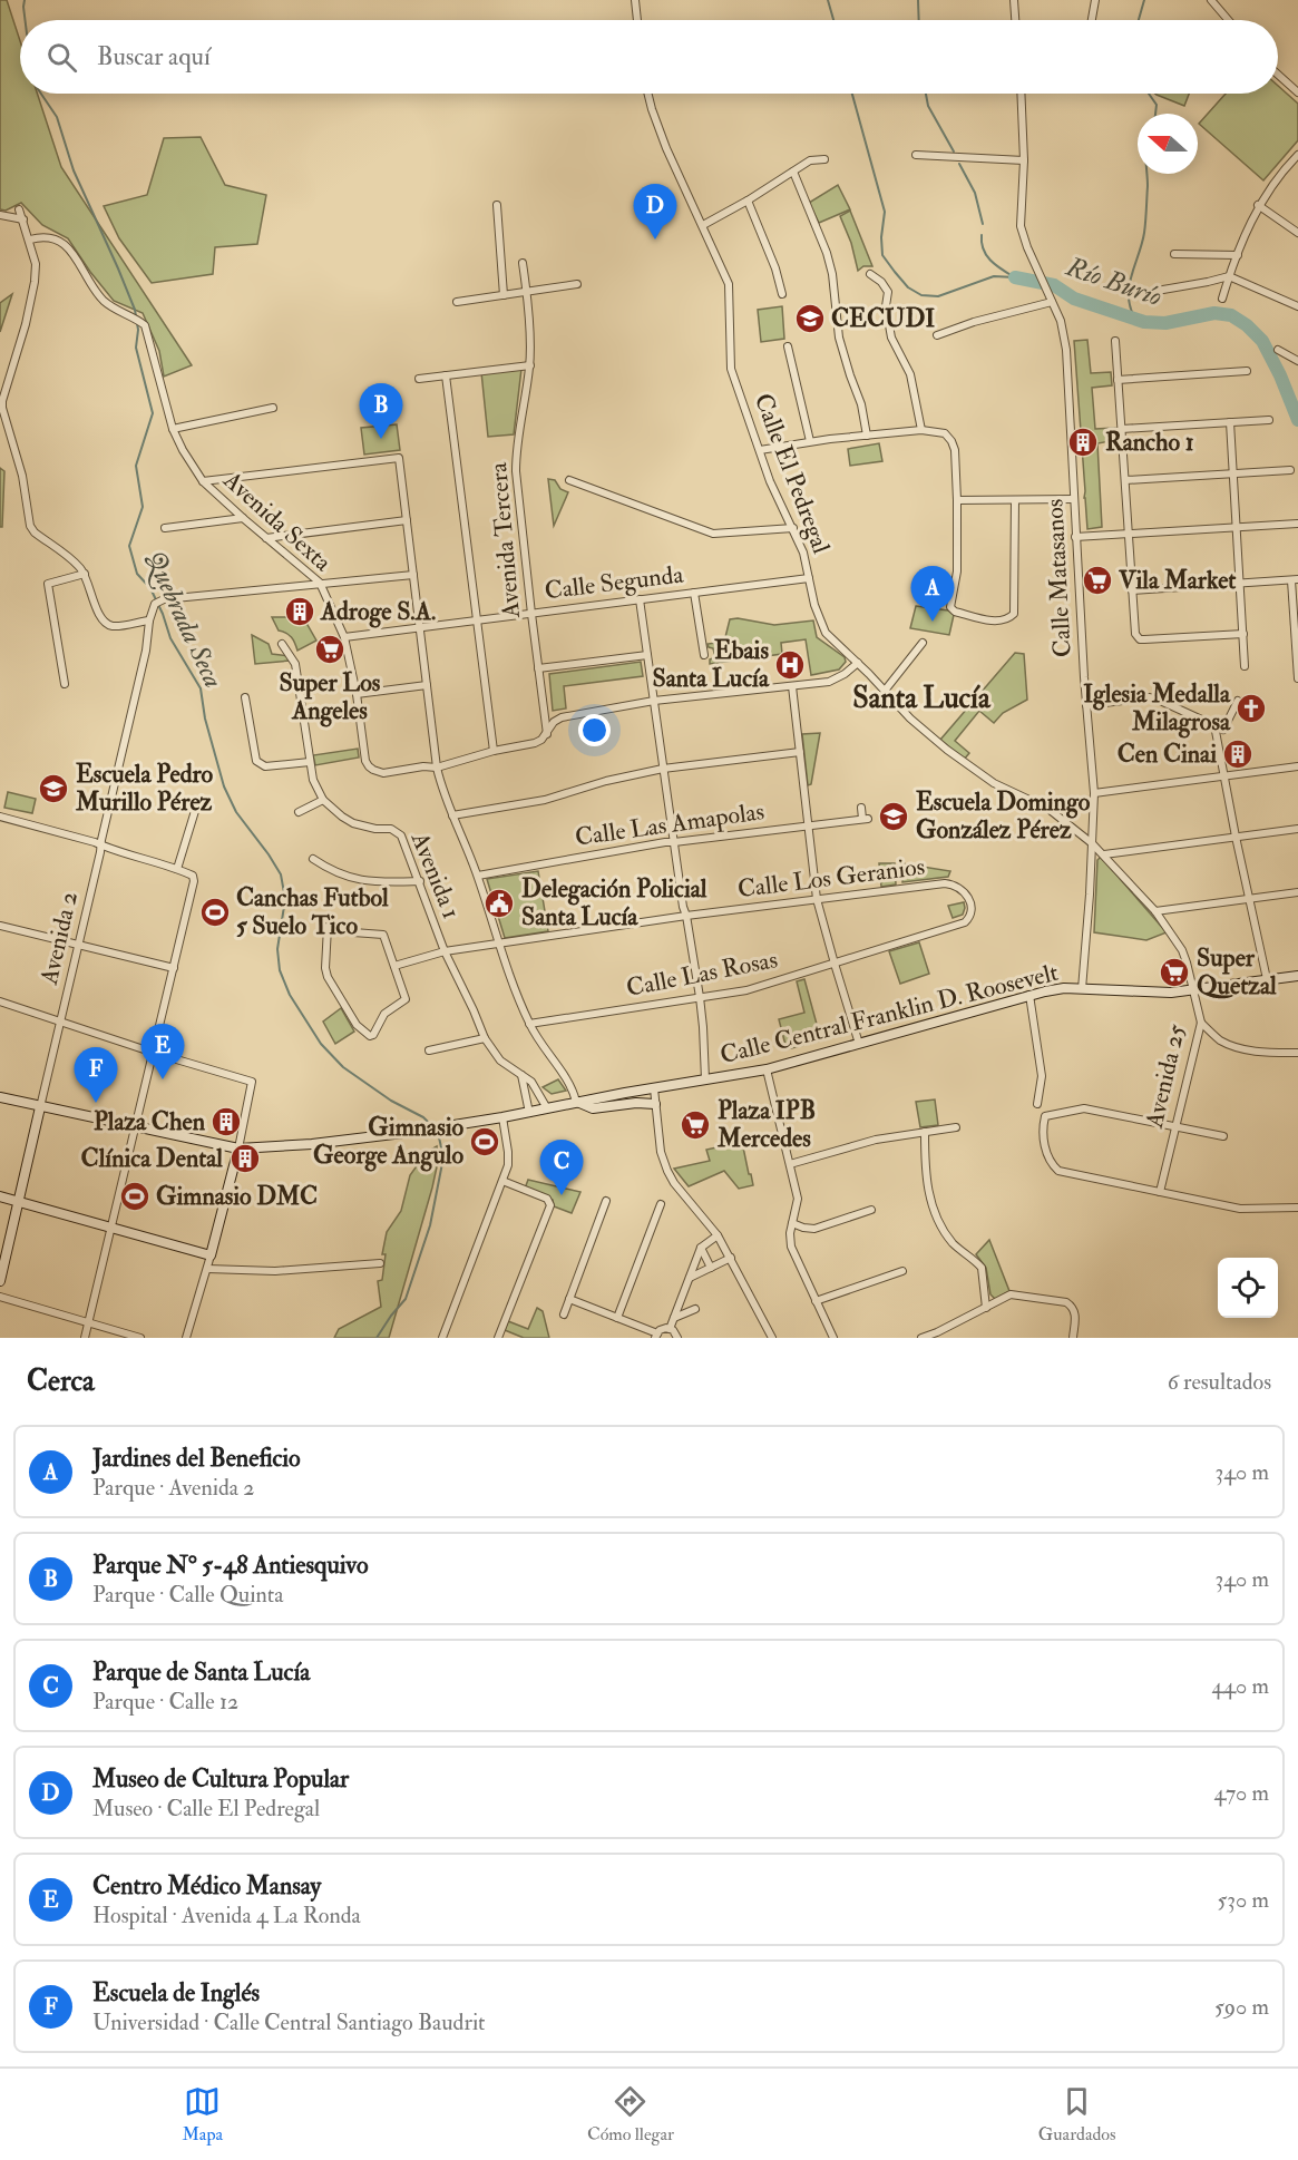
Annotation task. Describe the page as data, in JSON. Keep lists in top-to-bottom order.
{
  "streets": {
    "main road": ["Avenida 2", "Calle Central Franklin D. Roosevelt"],
    "street": [
      "Calle El Pedregal",
      "Avenida Sexta",
      "Avenida Tercera",
      "Calle Matasanos",
      "Calle Segunda",
      "Calle Las Amapolas",
      "Avenida 1",
      "Calle Los Geranios",
      "Calle Las Rosas",
      "Avenida 25"
    ]
  },
  "crossings": [
    ["Calle El Pedregal", "Calle Matasanos"],
    ["Calle El Pedregal", "Calle Segunda"],
    ["Calle El Pedregal", "Avenida 25"],
    ["Avenida Sexta", "Calle Segunda"],
    ["Avenida Sexta", "Avenida 2"],
    ["Avenida Tercera", "Calle Segunda"],
    ["Calle Matasanos", "Calle Central Franklin D. Roosevelt"],
    ["Calle Matasanos", "Avenida 25"],
    ["Avenida 1", "Calle Los Geranios"],
    ["Avenida 1", "Calle Central Franklin D. Roosevelt"],
    ["Calle Los Geranios", "Calle Las Rosas"],
    ["Avenida 2", "Calle Central Franklin D. Roosevelt"],
    ["Calle Central Franklin D. Roosevelt", "Avenida 25"]
  ],
  "districts": ["Santa Lucía"],
  "water": ["Río Burío", "Quebrada Seca"],
  "places": {
    "school or university": ["CECUDI", "Escuela Pedro Murillo Pérez", "Escuela Domingo González Pérez"],
    "building": [
      "Rancho 1",
      "Adroge S.A.",
      "Cen Cinai",
      "Plaza Chen",
      "Clínica Dental"
    ],
    "supermarket": [
      "Vila Market",
      "Super Los Angeles",
      "Super Quetzal",
      "Plaza IPB Mercedes"
    ],
    "hospital": ["Ebais Santa Lucía"],
    "church": ["Iglesia Medalla Milagrosa"],
    "public building": ["Delegación Policial Santa Lucía"],
    "sports": ["Canchas Futbol 5 Suelo Tico", "Gimnasio George Angulo", "Gimnasio DMC"]
  },
  "north": "left",
  "page": {
    "search": "Buscar aquí",
    "pins": [
      "D",
      "B",
      "A",
      "E",
      "F",
      "C"
    ],
    "heading": ["Cerca", "6 resultados"],
    "list": [
      {
        "mark": "A",
        "name": "Jardines del Beneficio",
        "note": "Parque · Avenida 2",
        "value": "340 m"
      },
      {
        "mark": "B",
        "name": "Parque N° 5-48 Antiesquivo",
        "note": "Parque · Calle Quinta",
        "value": "340 m"
      },
      {
        "mark": "C",
        "name": "Parque de Santa Lucía",
        "note": "Parque · Calle 12",
        "value": "440 m"
      },
      {
        "mark": "D",
        "name": "Museo de Cultura Popular",
        "note": "Museo · Calle El Pedregal",
        "value": "470 m"
      },
      {
        "mark": "E",
        "name": "Centro Médico Mansay",
        "note": "Hospital · Avenida 4 La Ronda",
        "value": "530 m"
      },
      {
        "mark": "F",
        "name": "Escuela de Inglés",
        "note": "Universidad · Calle Central Santiago Baudrit",
        "value": "590 m"
      }
    ],
    "nav": ["Mapa", "Cómo llegar", "Guardados"]
  }
}
